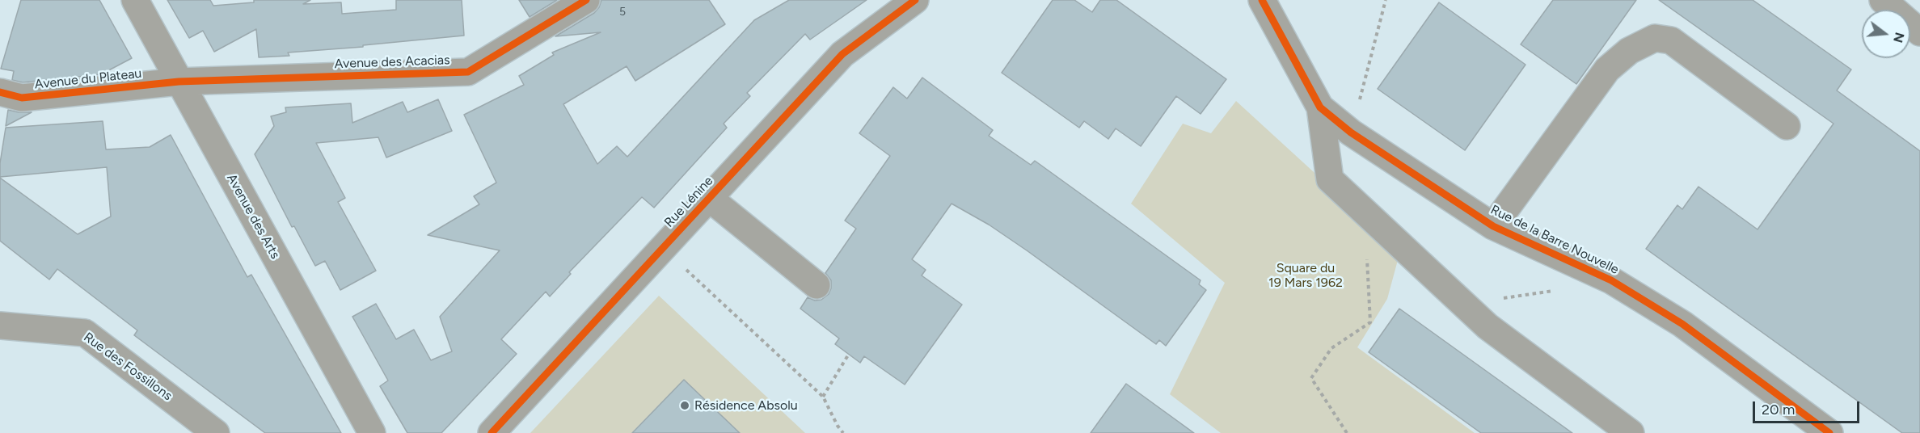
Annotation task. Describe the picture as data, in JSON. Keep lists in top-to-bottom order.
{
  "streets": {
    "street": [
      "Avenue des Acacias",
      "Avenue du Plateau",
      "Rue Lénine",
      "Avenue des Arts",
      "Rue de la Barre Nouvelle",
      "Rue des Fossillons"
    ]
  },
  "crossings": [
    ["Avenue des Acacias", "Avenue du Plateau"],
    ["Avenue des Acacias", "Avenue des Arts"],
    ["Avenue du Plateau", "Avenue des Arts"]
  ],
  "parks": ["Square du 19 Mars 1962"],
  "places": ["Résidence Absolu"],
  "house_numbers": ["5"],
  "scale_bar": "20 m",
  "north": "right"
}
